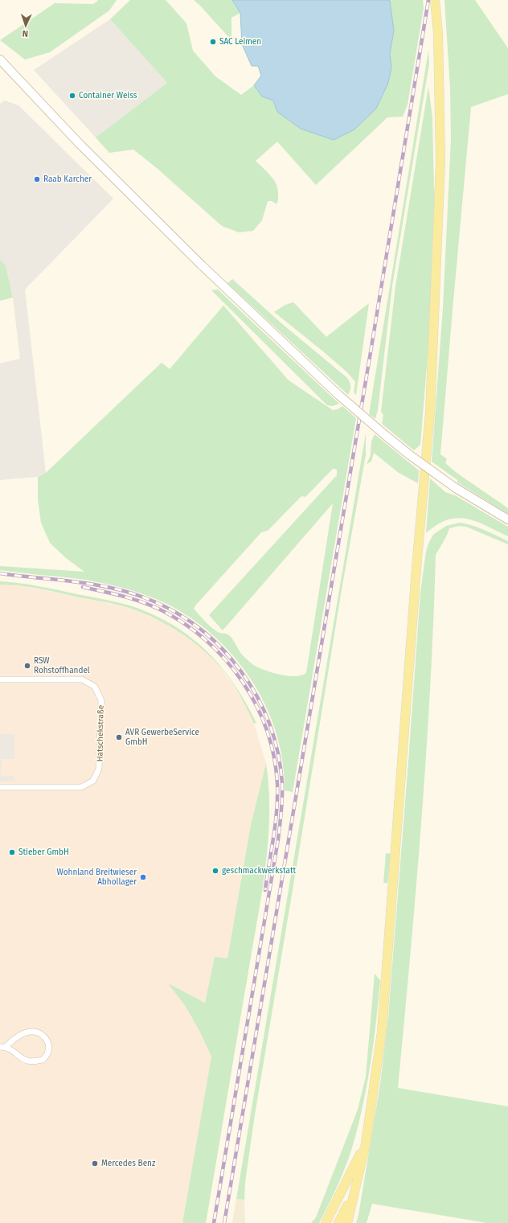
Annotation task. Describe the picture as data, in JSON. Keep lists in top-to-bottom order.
{
  "streets": {
    "street": ["Hatschekstraße"]
  },
  "places": [
    "SAC Leimen",
    "Container Weiss",
    "Raab Karcher",
    "RSW Rohstoffhandel",
    "AVR GewerbeService GmbH",
    "Stieber GmbH",
    "geschmackwerkstatt",
    "Wohnland Breitwieser Abhollager",
    "Mercedes Benz"
  ],
  "north": "bottom"
}
